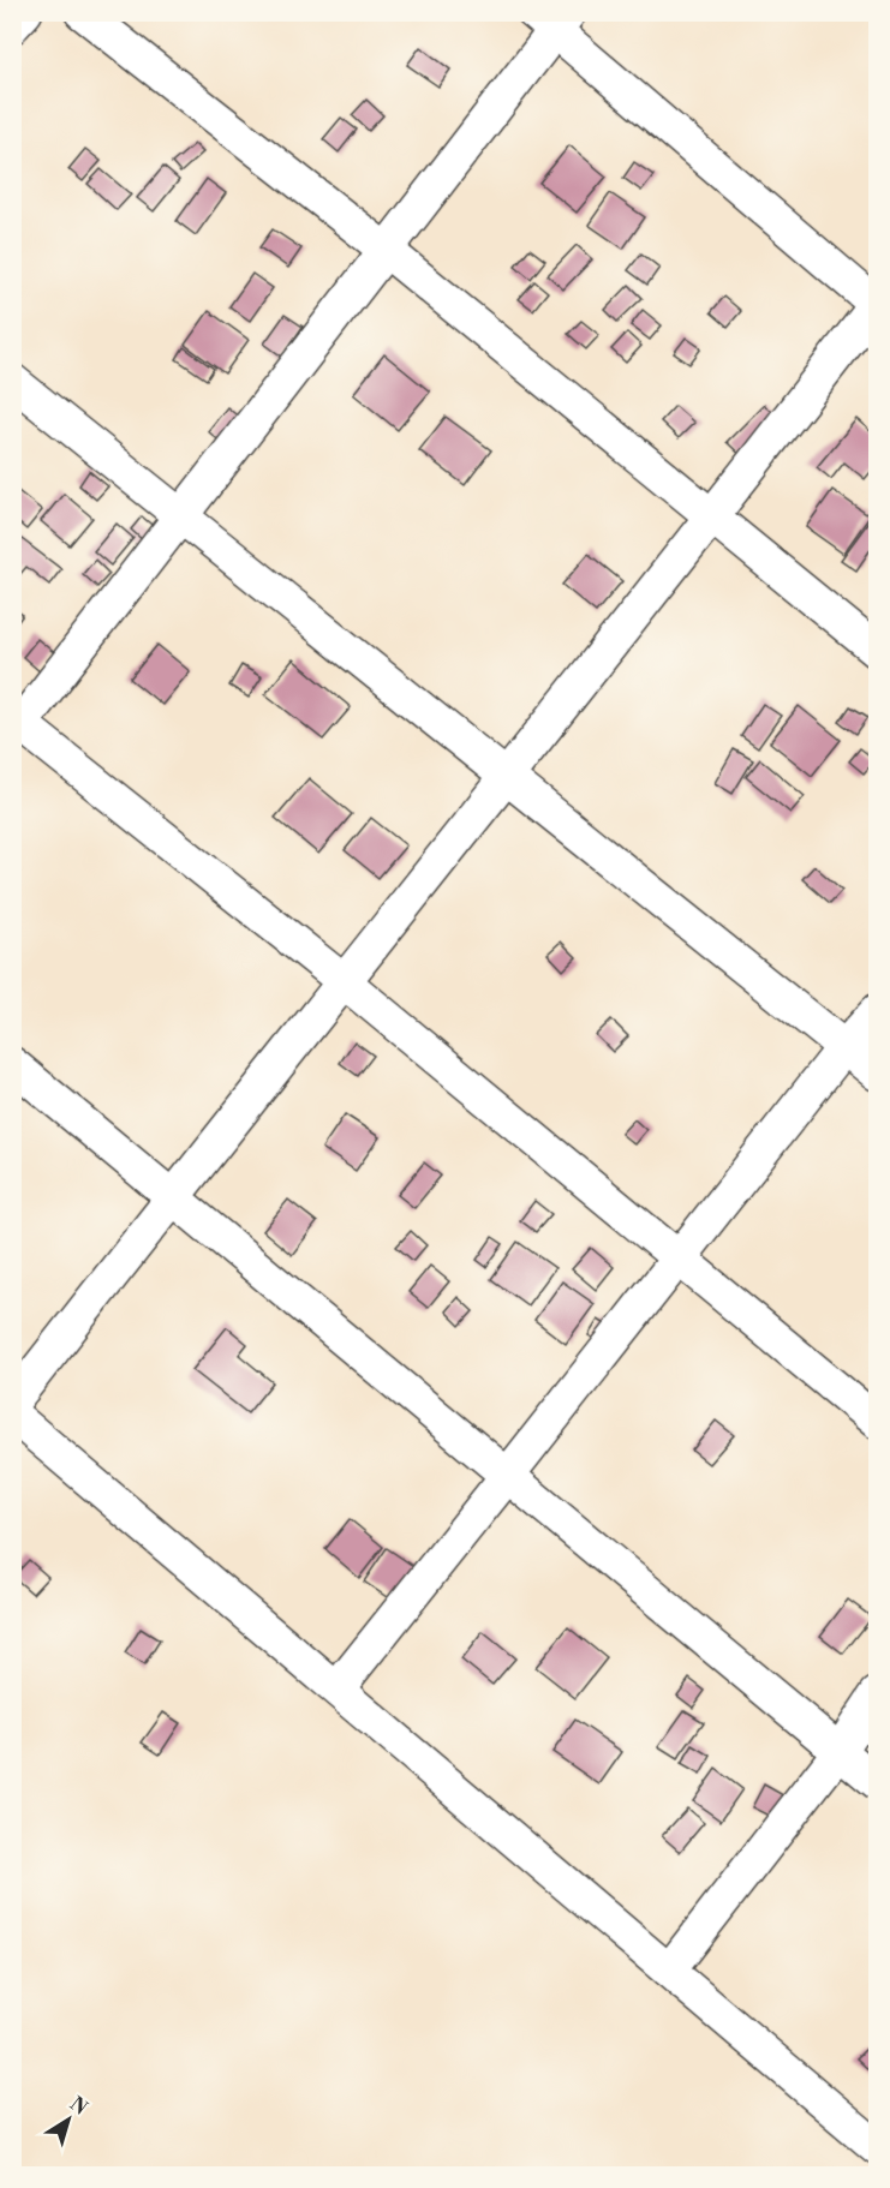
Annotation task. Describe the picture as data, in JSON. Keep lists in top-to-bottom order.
{
  "north": "top right"
}
